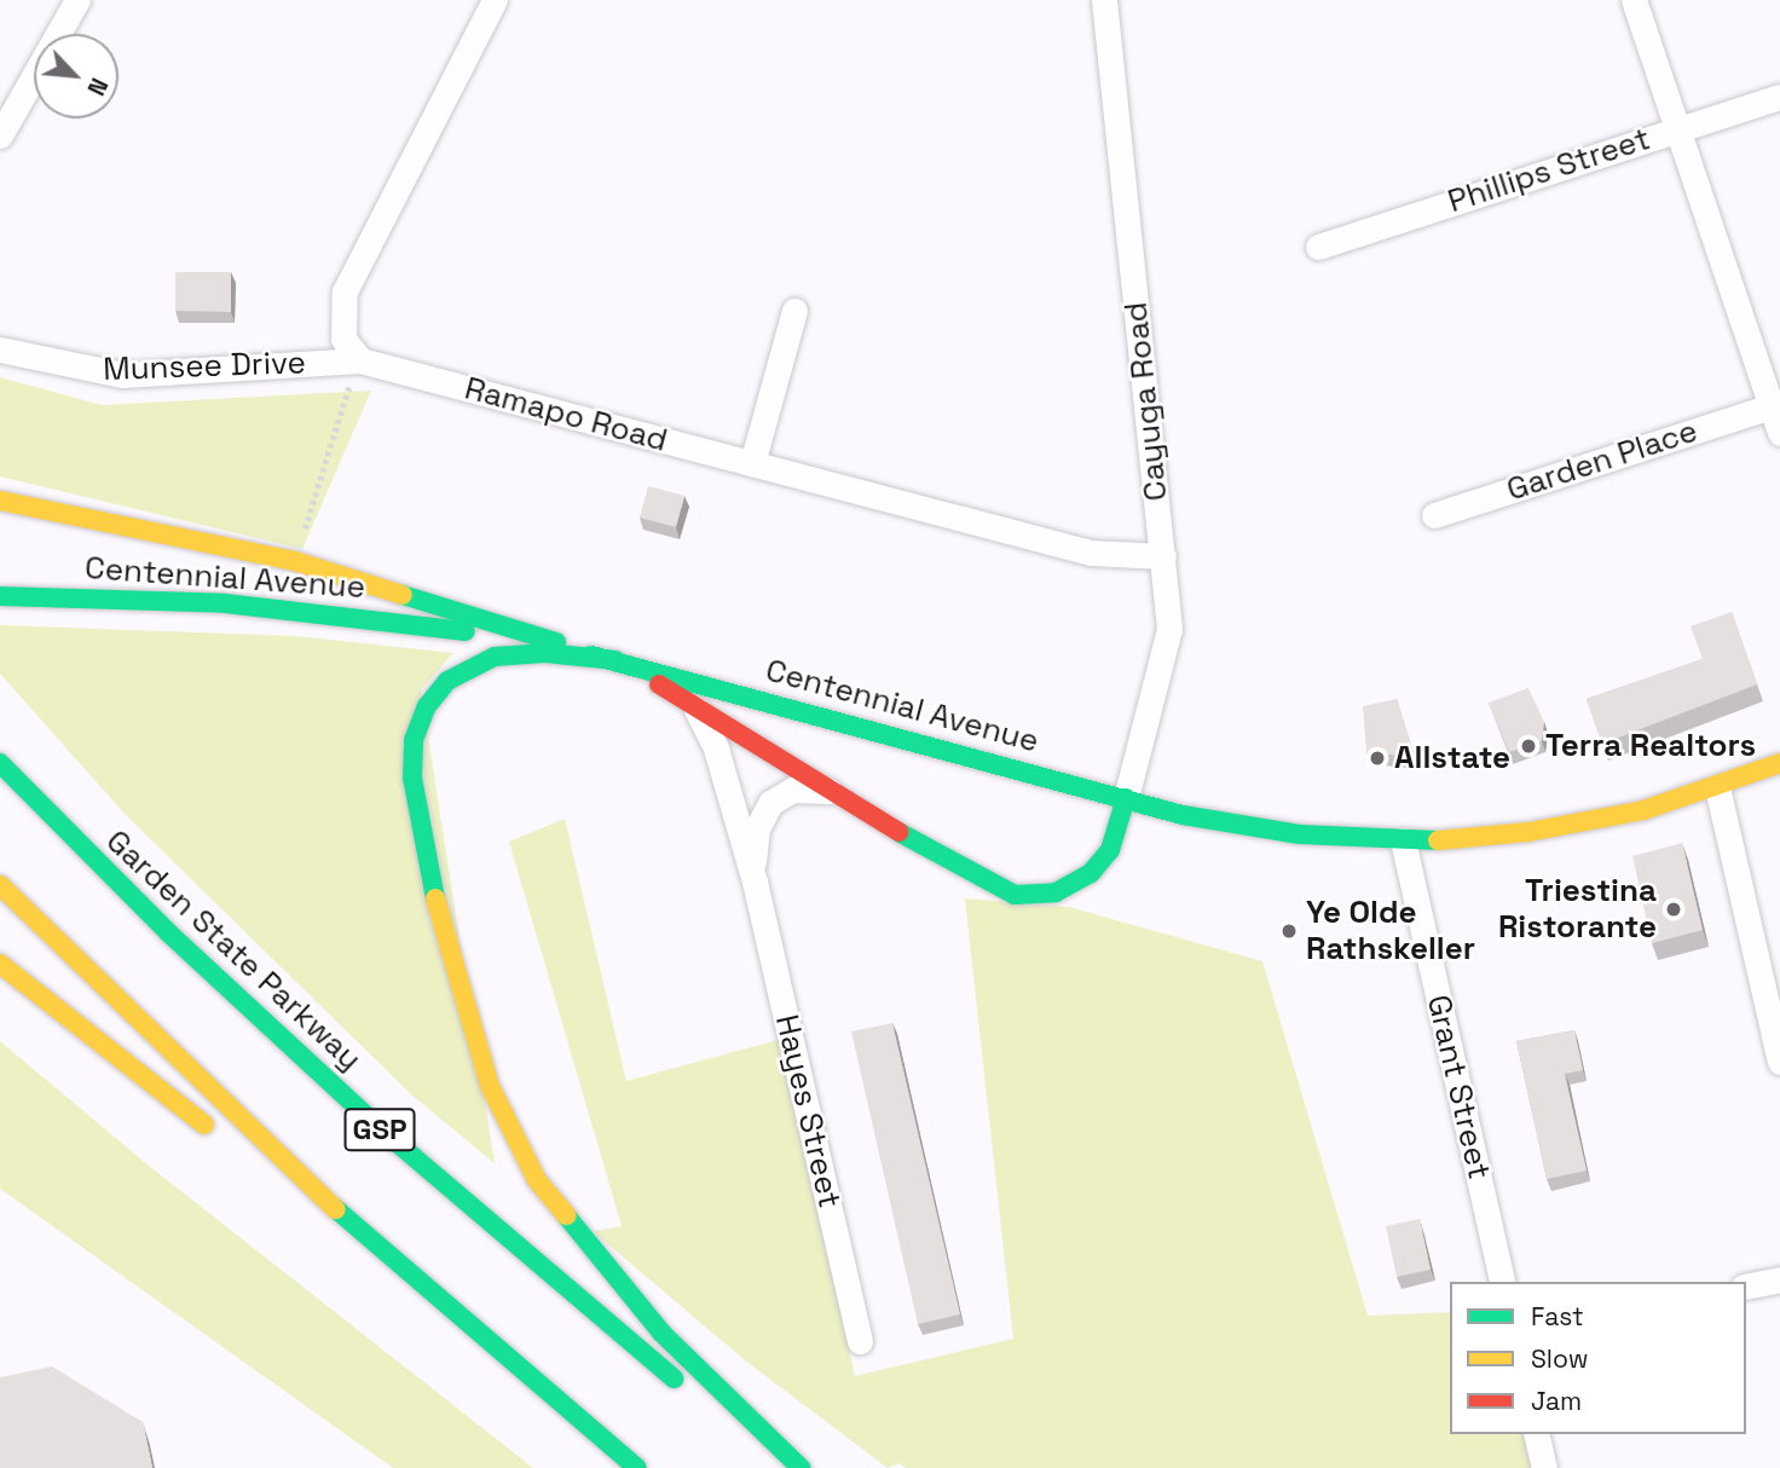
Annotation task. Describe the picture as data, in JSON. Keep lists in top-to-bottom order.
{
  "streets": {
    "main road": ["Centennial Avenue", "Garden State Parkway", "GSP"],
    "street": [
      "Phillips Street",
      "Munsee Drive",
      "Cayuga Road",
      "Ramapo Road",
      "Garden Place",
      "Grant Street",
      "Hayes Street"
    ]
  },
  "crossings": [
    ["Munsee Drive", "Ramapo Road"],
    ["Cayuga Road", "Ramapo Road"],
    ["Cayuga Road", "Centennial Avenue"],
    ["Centennial Avenue", "Grant Street"]
  ],
  "places": [
    "Terra Realtors",
    "Allstate",
    "Triestina Ristorante",
    "Ye Olde Rathskeller"
  ],
  "legend": ["Fast", "Slow", "Jam"],
  "north": "bottom right"
}
